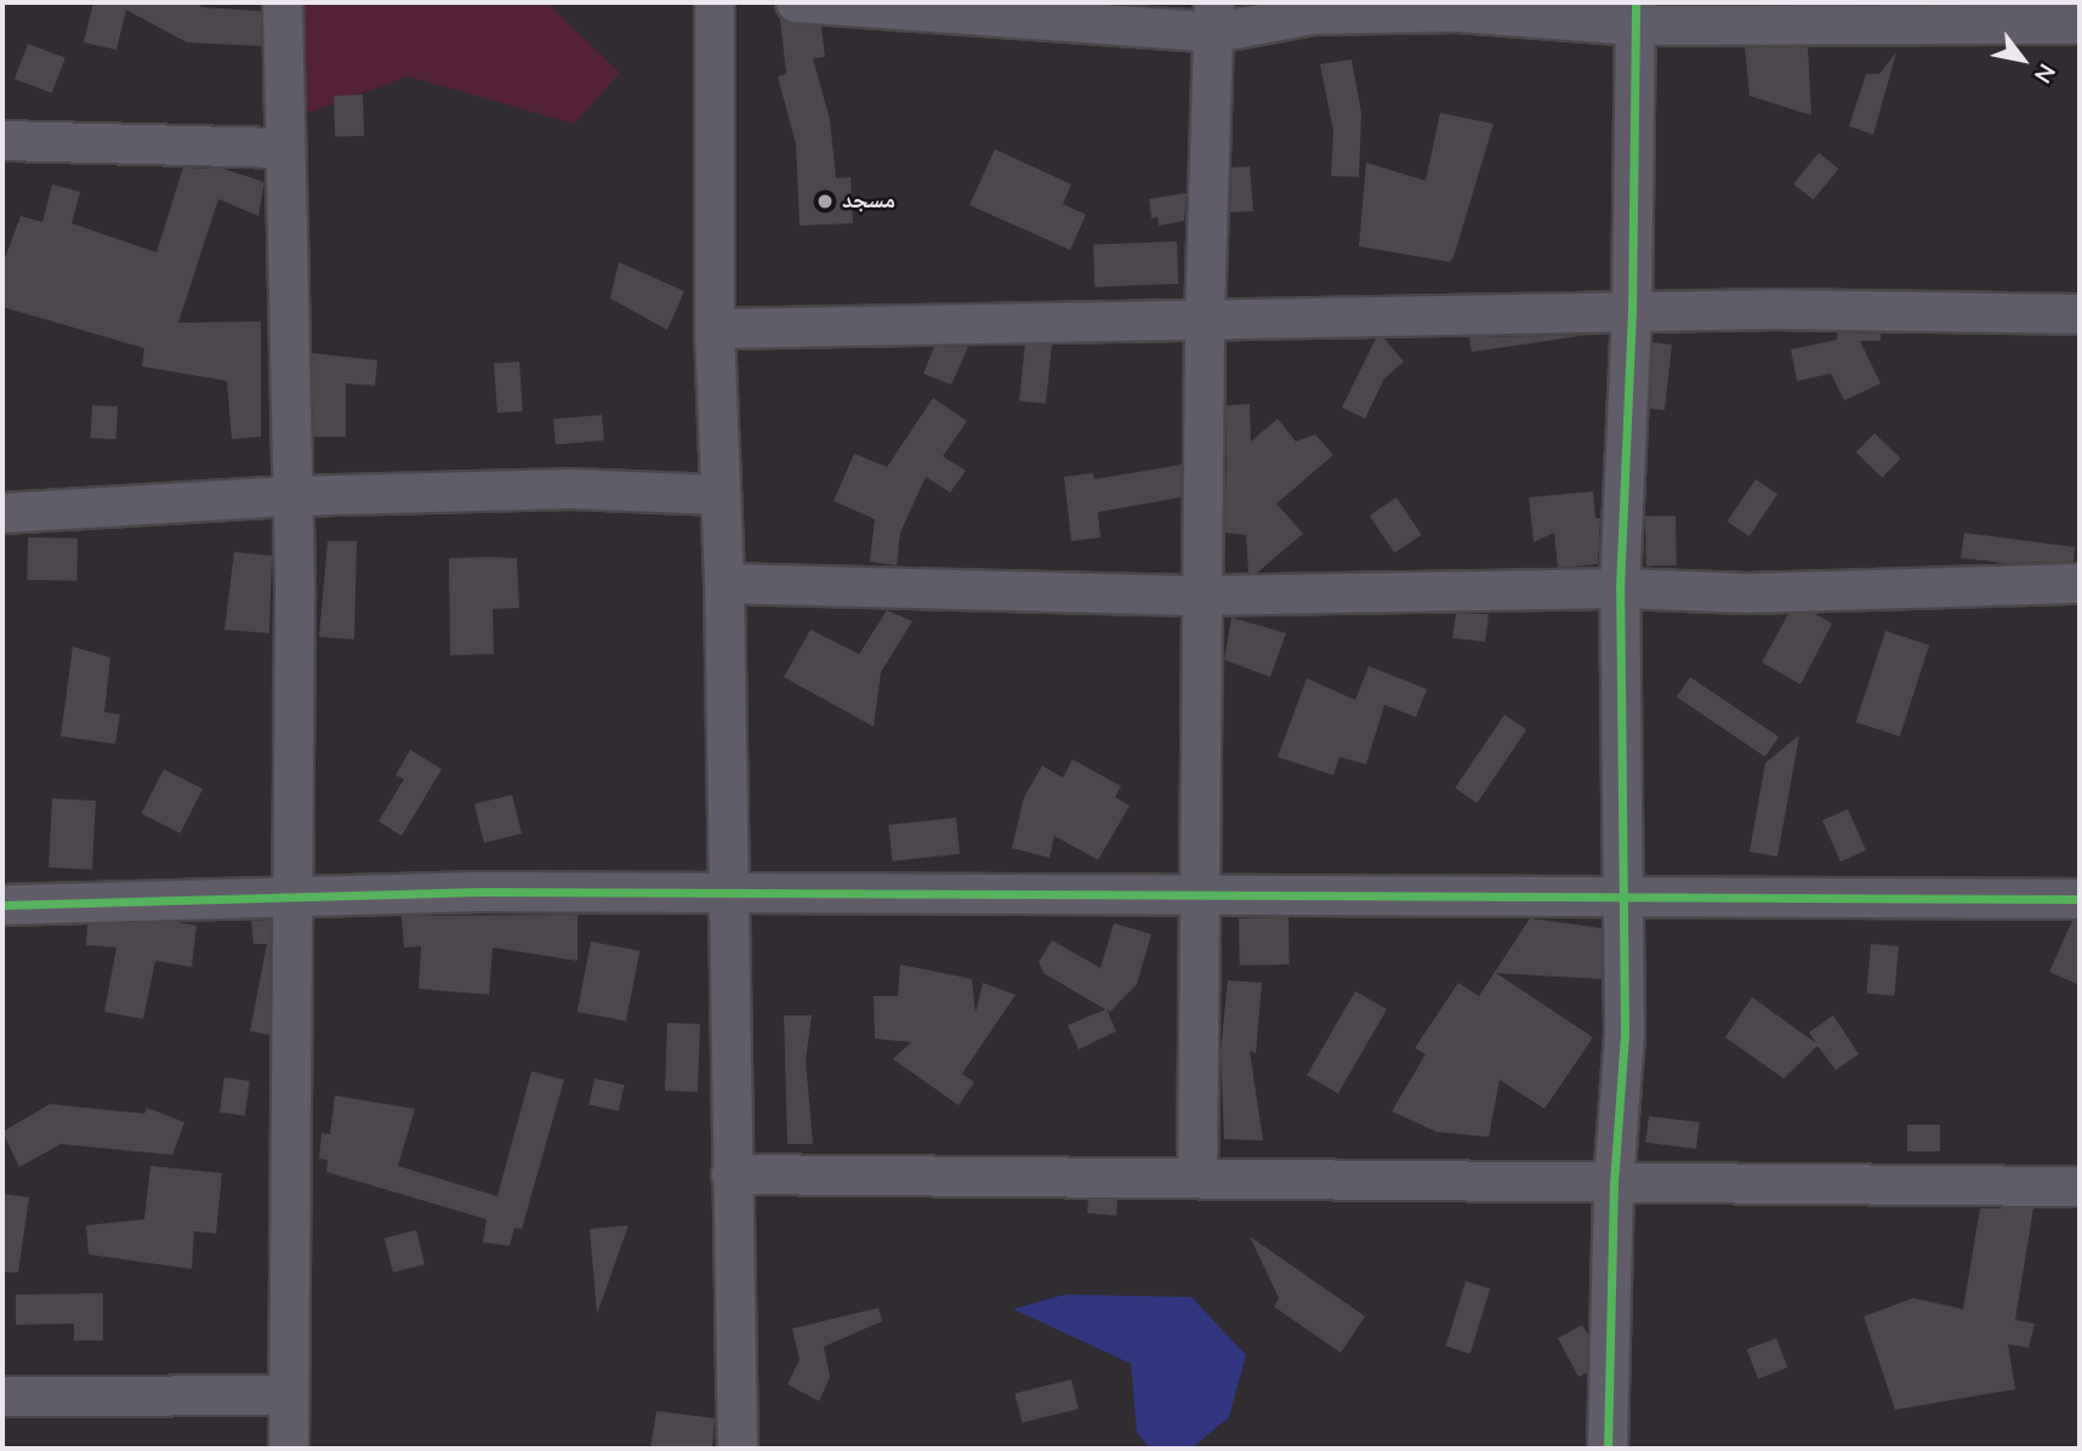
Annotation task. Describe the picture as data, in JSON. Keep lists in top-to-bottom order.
{
  "places": ["مسجد"],
  "north": "bottom right"
}
